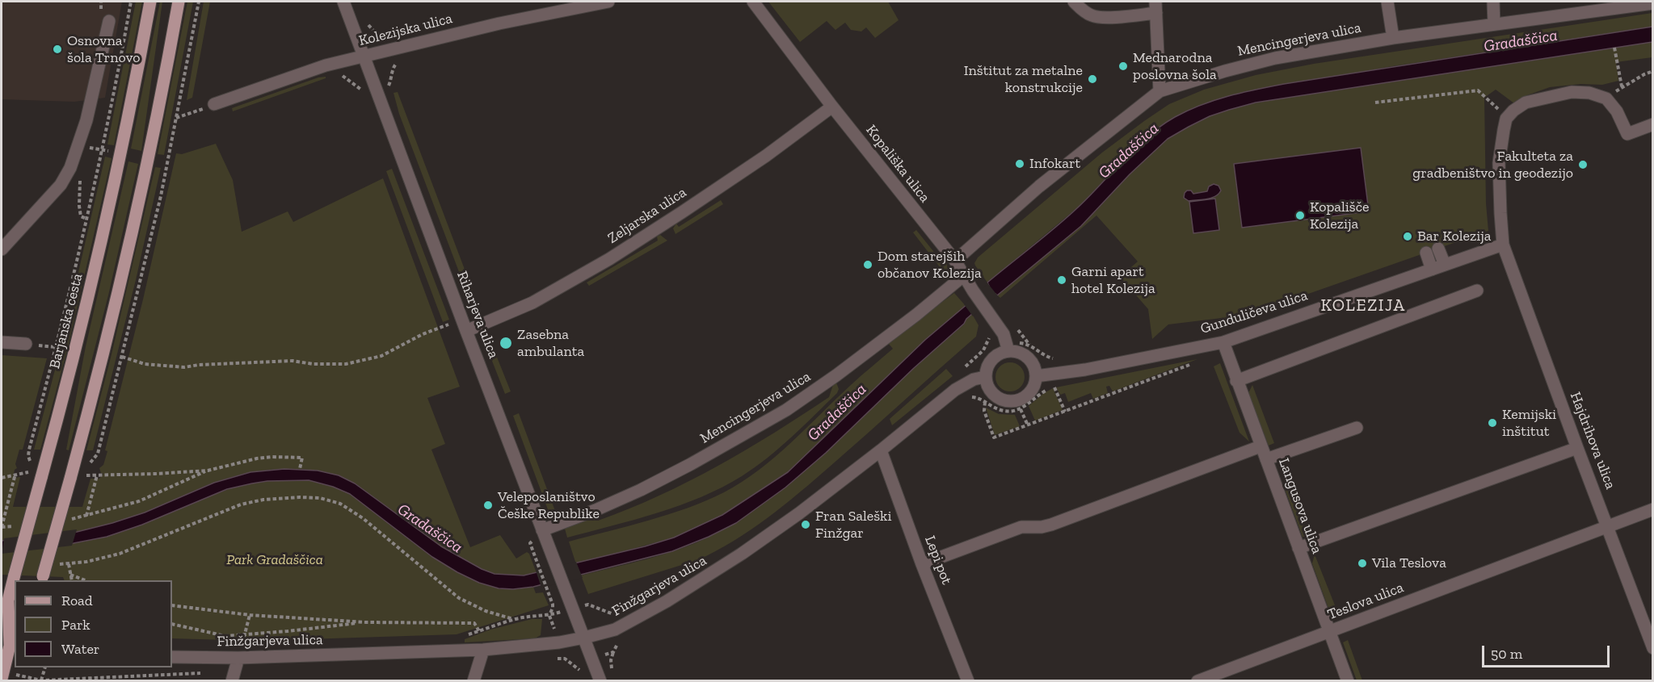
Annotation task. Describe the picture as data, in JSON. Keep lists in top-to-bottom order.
{
  "streets": {
    "main road": ["Barjanska cesta"],
    "street": [
      "Kolezijska ulica",
      "Mencingerjeva ulica",
      "Kopališka ulica",
      "Zeljarska ulica",
      "Gunduličeva ulica",
      "Riharjeva ulica",
      "Hajdrihova ulica",
      "Langusova ulica",
      "Lepi pot",
      "Finžgarjeva ulica",
      "Teslova ulica"
    ]
  },
  "crossings": [
    ["Kolezijska ulica", "Riharjeva ulica"],
    ["Mencingerjeva ulica", "Kopališka ulica"],
    ["Mencingerjeva ulica", "Riharjeva ulica"],
    ["Kopališka ulica", "Zeljarska ulica"],
    ["Kopališka ulica", "Gunduličeva ulica"],
    ["Kopališka ulica", "Finžgarjeva ulica"],
    ["Zeljarska ulica", "Riharjeva ulica"],
    ["Gunduličeva ulica", "Hajdrihova ulica"],
    ["Gunduličeva ulica", "Langusova ulica"],
    ["Gunduličeva ulica", "Finžgarjeva ulica"],
    ["Riharjeva ulica", "Finžgarjeva ulica"],
    ["Hajdrihova ulica", "Teslova ulica"],
    ["Langusova ulica", "Teslova ulica"],
    ["Lepi pot", "Finžgarjeva ulica"]
  ],
  "districts": ["KOLEZIJA"],
  "water": ["Gradaščica"],
  "parks": ["Park Gradaščica"],
  "places": [
    "Osnovna šola Trnovo",
    "Mednarodna poslovna šola",
    "Inštitut za metalne konstrukcije",
    "Infokart",
    "Fakulteta za gradbeništvo in geodezijo",
    "Kopališče Kolezija",
    "Bar Kolezija",
    "Dom starejših občanov Kolezija",
    "Garni apart hotel Kolezija",
    "Zasebna ambulanta",
    "Kemijski inštitut",
    "Veleposlaništvo Češke Republike",
    "Fran Saleški Finžgar",
    "Vila Teslova"
  ],
  "legend": ["Road", "Park", "Water"],
  "scale_bar": "50 m"
}
